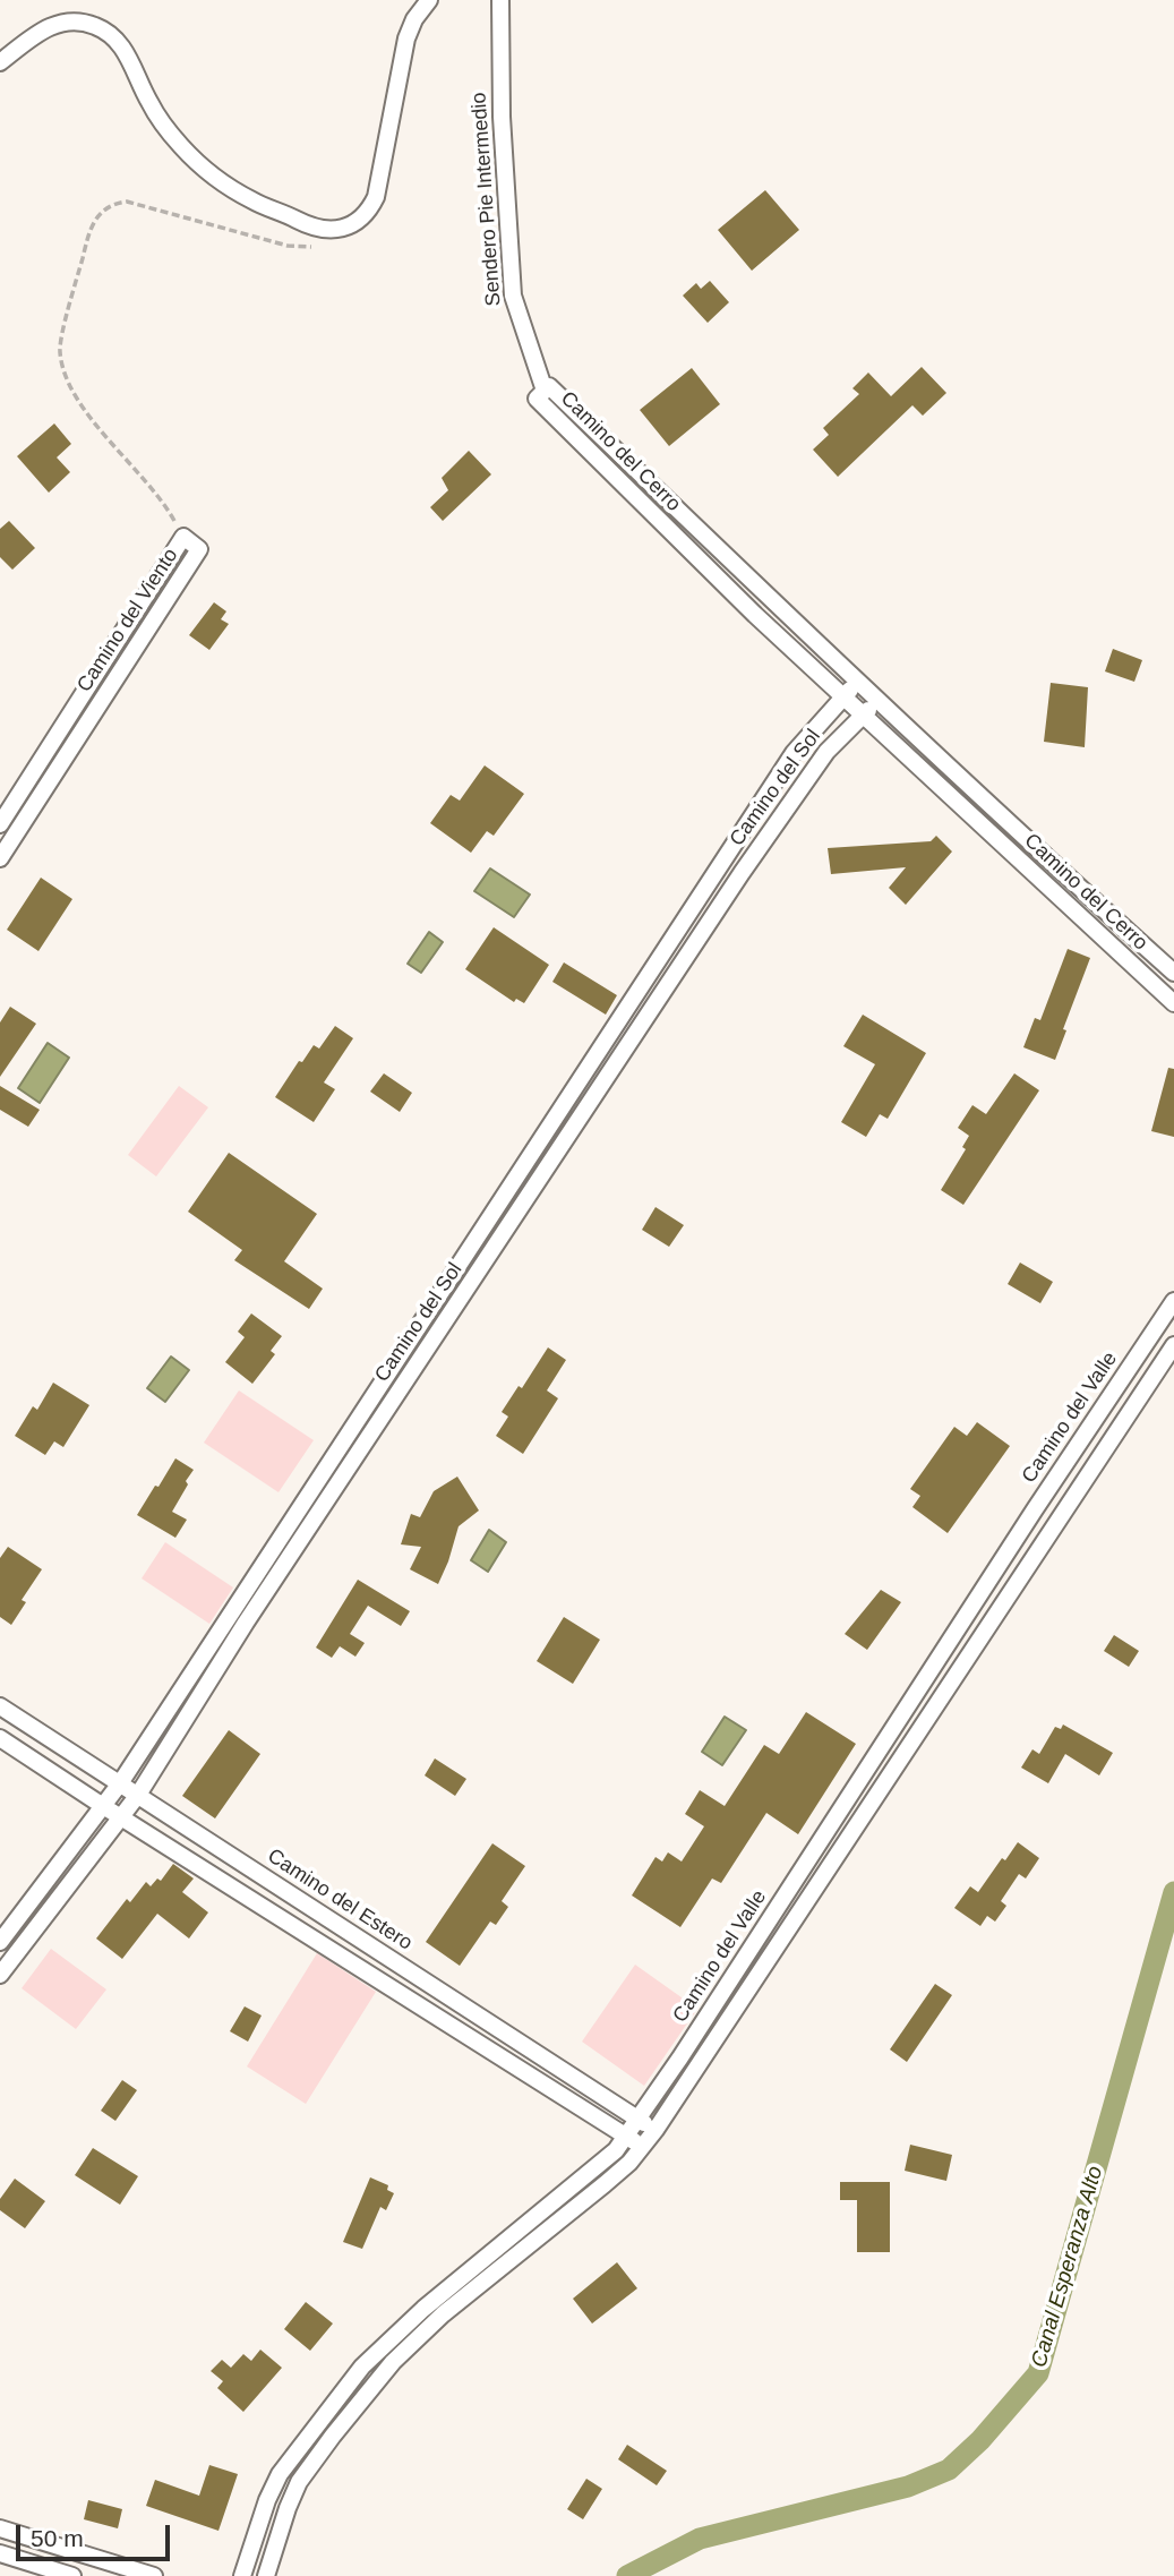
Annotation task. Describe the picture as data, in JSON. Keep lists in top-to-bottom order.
{
  "streets": {
    "street": [
      "Sendero Pie Intermedio",
      "Camino del Cerro",
      "Camino del Viento",
      "Camino del Sol",
      "Camino del Valle",
      "Camino del Estero"
    ]
  },
  "crossings": [
    ["Sendero Pie Intermedio", "Camino del Cerro"],
    ["Camino del Cerro", "Camino del Sol"],
    ["Camino del Sol", "Camino del Estero"],
    ["Camino del Valle", "Camino del Estero"]
  ],
  "water": ["Canal Esperanza Alto"],
  "scale_bar": "50 m"
}
